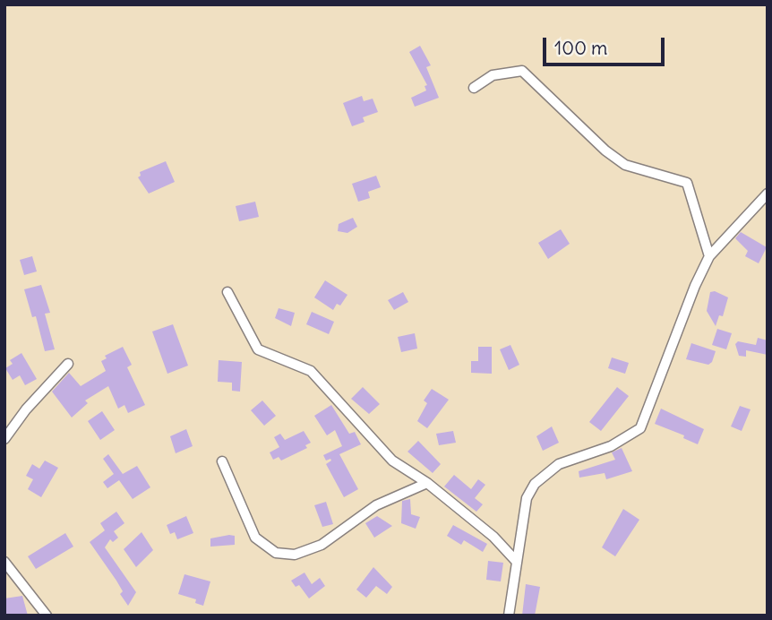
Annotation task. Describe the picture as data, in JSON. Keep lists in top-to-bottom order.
{
  "scale_bar": "100 m"
}
